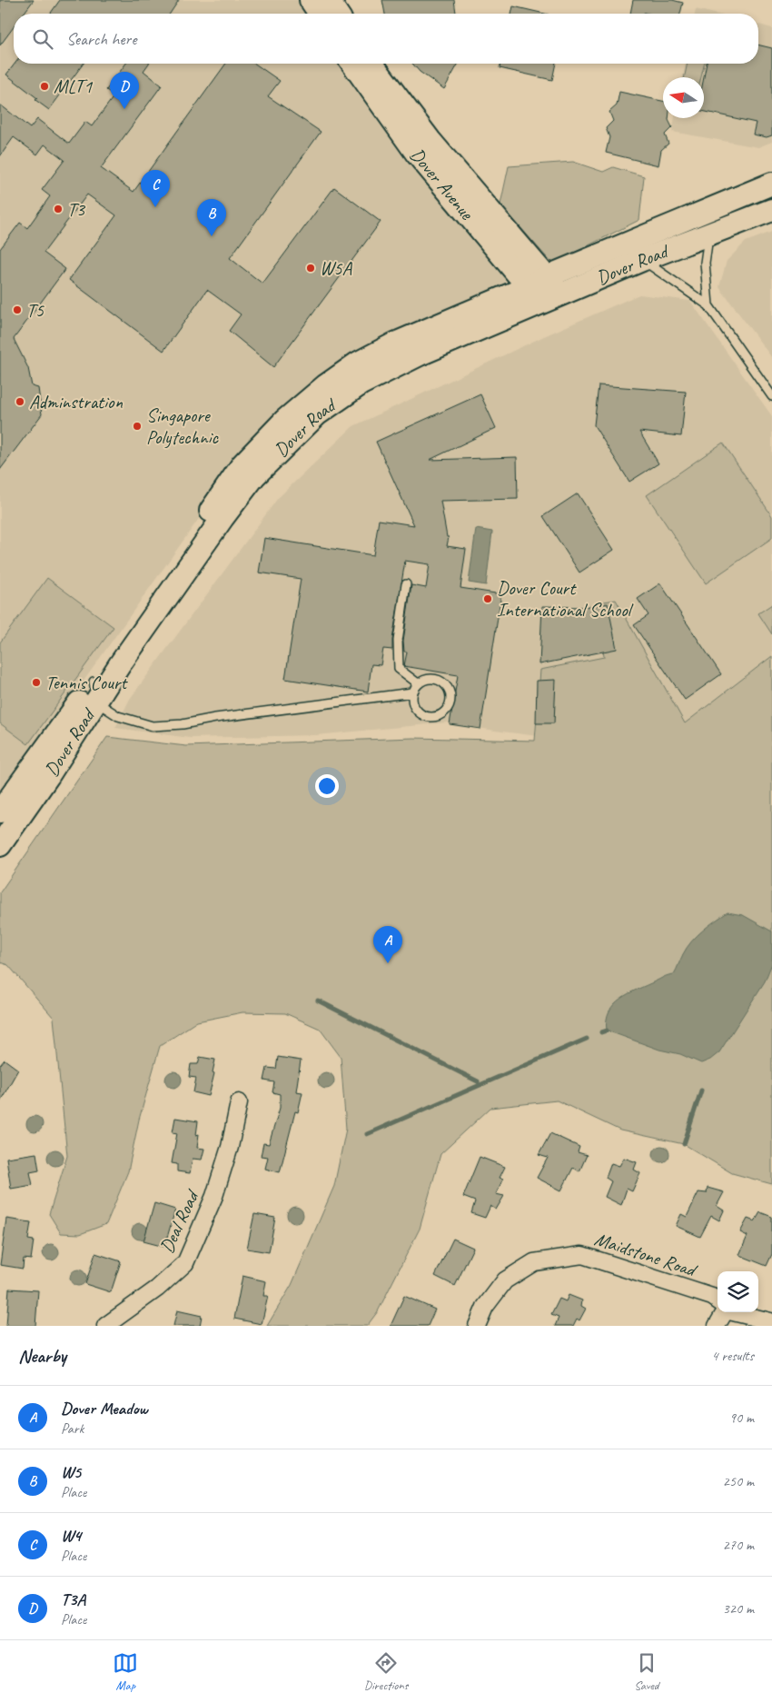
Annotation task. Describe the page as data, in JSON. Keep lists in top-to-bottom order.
{
  "streets": {
    "street": [
      "Dover Avenue",
      "Dover Road",
      "Deal Road",
      "Maidstone Road"
    ]
  },
  "crossings": [
    ["Dover Avenue", "Dover Road"]
  ],
  "places": [
    "MLT1",
    "T3",
    "W5A",
    "T5",
    "Adminstration",
    "Singapore Polytechnic",
    "Dover Court International School",
    "Tennis Court"
  ],
  "north": "left",
  "page": {
    "search": "Search here",
    "pins": [
      "D",
      "C",
      "B",
      "A"
    ],
    "heading": ["Nearby", "4 results"],
    "list": [
      {
        "mark": "A",
        "name": "Dover Meadow",
        "note": "Park",
        "value": "90 m"
      },
      {
        "mark": "B",
        "name": "W5",
        "note": "Place",
        "value": "250 m"
      },
      {
        "mark": "C",
        "name": "W4",
        "note": "Place",
        "value": "270 m"
      },
      {
        "mark": "D",
        "name": "T3A",
        "note": "Place",
        "value": "320 m"
      }
    ],
    "nav": ["Map", "Directions", "Saved"]
  }
}
